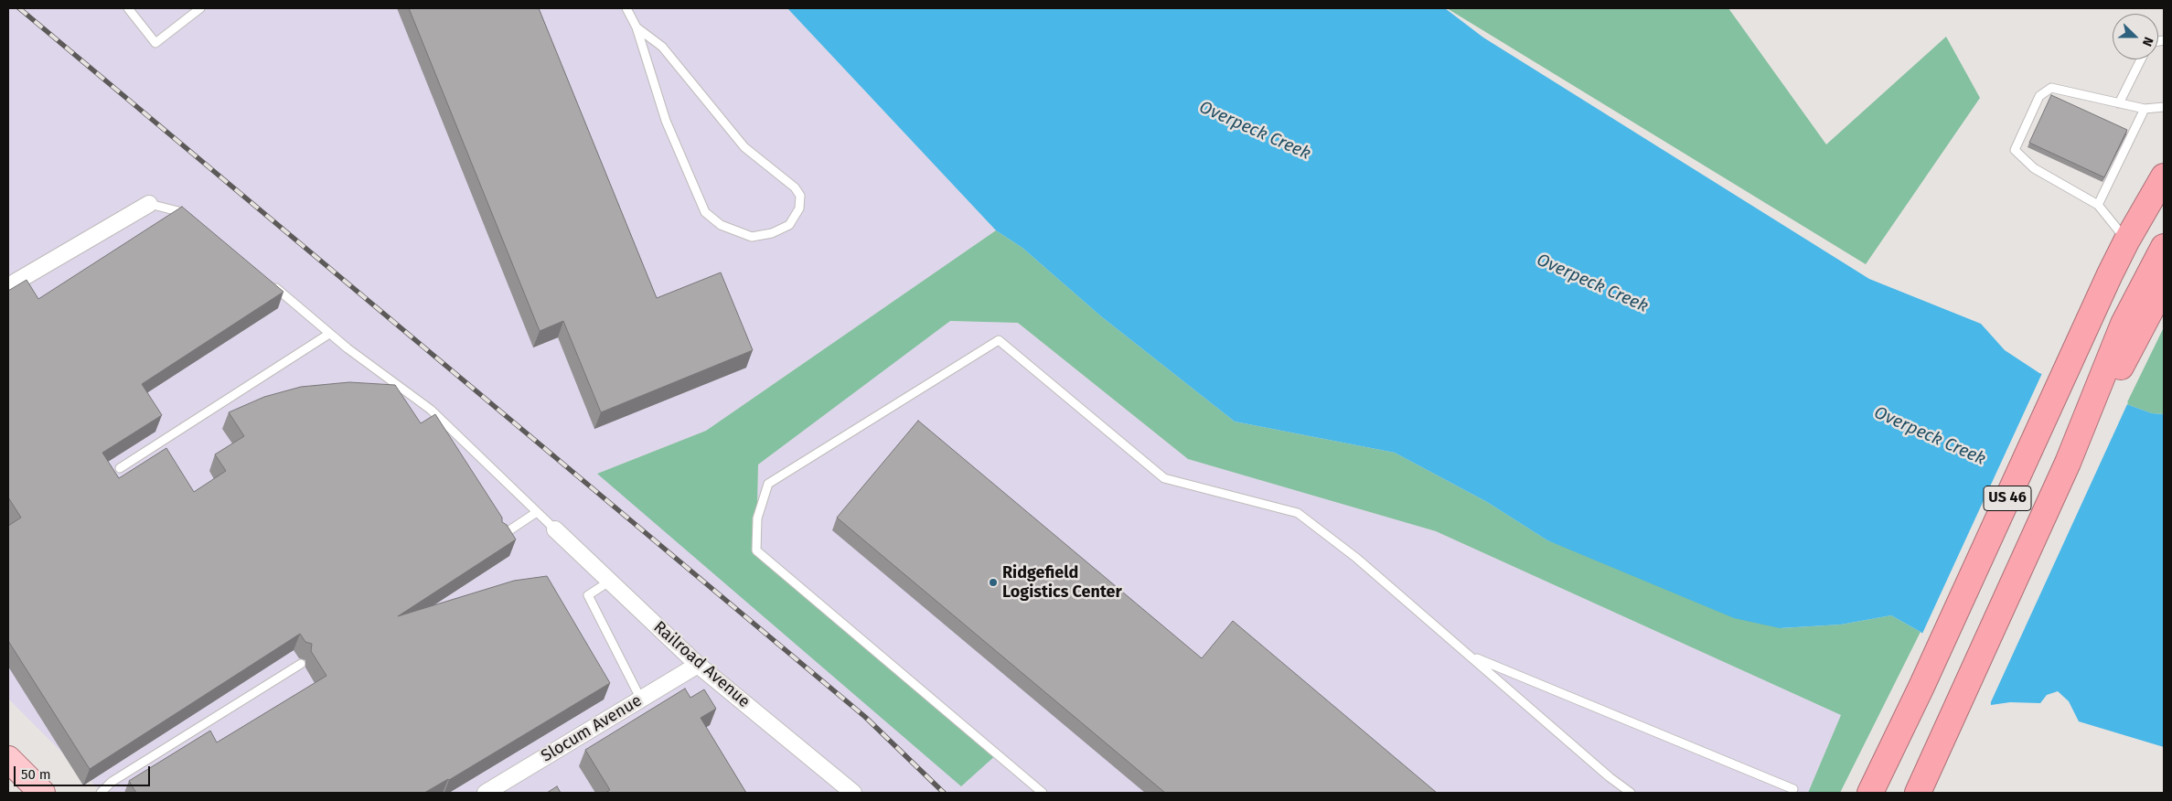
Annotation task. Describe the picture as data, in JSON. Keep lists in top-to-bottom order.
{
  "streets": {
    "highway": ["US 46"],
    "street": ["Railroad Avenue", "Slocum Avenue"]
  },
  "crossings": [
    ["Railroad Avenue", "Slocum Avenue"]
  ],
  "water": ["Overpeck Creek"],
  "places": ["Ridgefield Logistics Center"],
  "scale_bar": "50 m",
  "north": "right"
}
